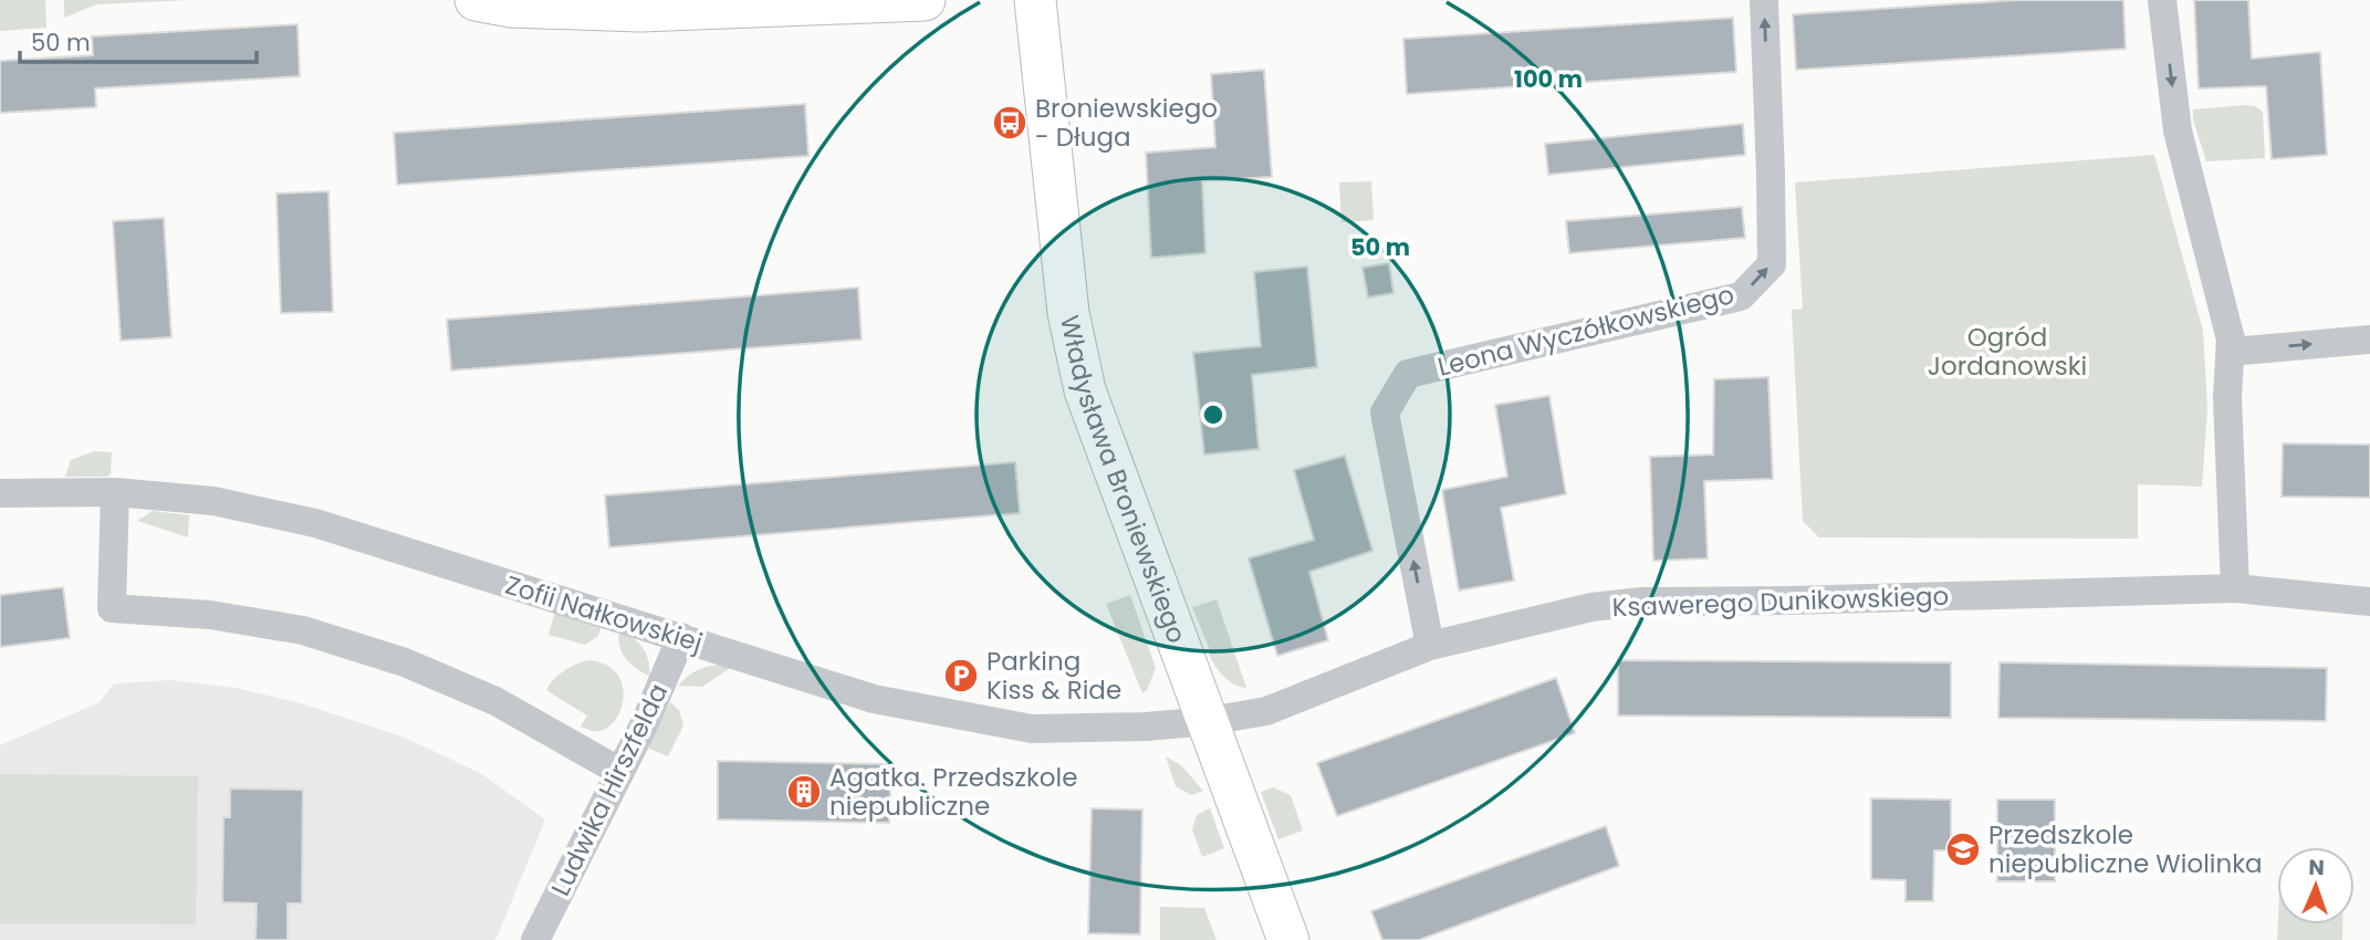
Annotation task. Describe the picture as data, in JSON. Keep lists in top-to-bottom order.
{
  "streets": {
    "street": [
      "Leona Wyczółkowskiego",
      "Władysława Broniewskiego",
      "Ksawerego Dunikowskiego",
      "Zofii Nałkowskiej",
      "Ludwika Hirszfelda"
    ]
  },
  "crossings": [
    ["Leona Wyczółkowskiego", "Ksawerego Dunikowskiego"],
    ["Władysława Broniewskiego", "Ksawerego Dunikowskiego"],
    ["Władysława Broniewskiego", "Zofii Nałkowskiej"],
    ["Ksawerego Dunikowskiego", "Zofii Nałkowskiej"],
    ["Zofii Nałkowskiej", "Ludwika Hirszfelda"]
  ],
  "parks": ["Ogród Jordanowski"],
  "places": {
    "bus stop": ["Broniewskiego - Długa"],
    "parking": ["Parking Kiss & Ride"],
    "building": ["Agatka. Przedszkole niepubliczne"],
    "school or university": ["Przedszkole niepubliczne Wiolinka"]
  },
  "scale_bar": "50 m",
  "north": "top",
  "rings": ["100 m", "50 m"]
}
